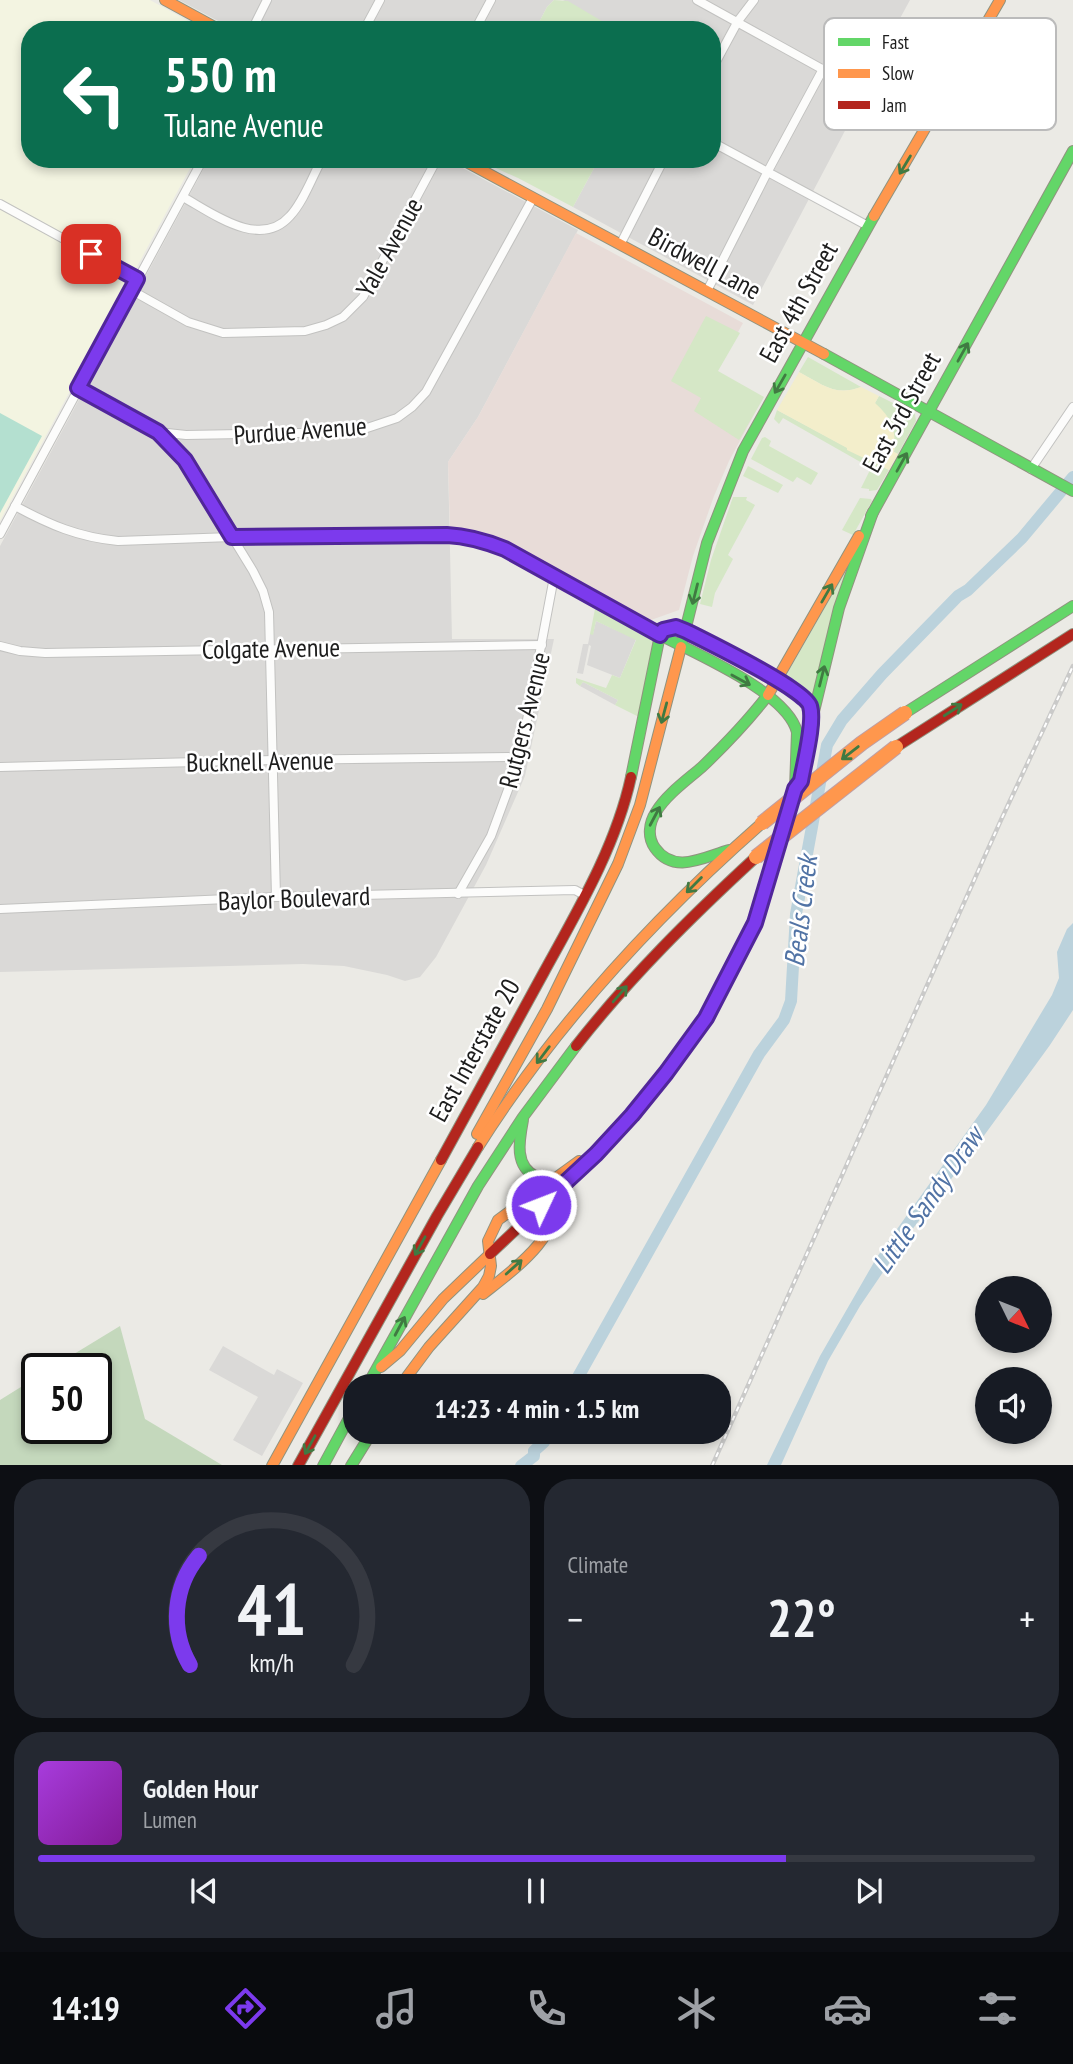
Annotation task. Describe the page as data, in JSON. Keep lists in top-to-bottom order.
{
  "streets": {
    "main road": [
      "Birdwell Lane",
      "East 4th Street",
      "East 3rd Street",
      "East Interstate 20"
    ],
    "street": [
      "Yale Avenue",
      "Purdue Avenue",
      "Colgate Avenue",
      "Rutgers Avenue",
      "Bucknell Avenue",
      "Baylor Boulevard"
    ]
  },
  "crossings": [
    ["Birdwell Lane", "East 4th Street"],
    ["Birdwell Lane", "East 3rd Street"],
    ["Birdwell Lane", "Purdue Avenue"],
    ["Colgate Avenue", "Rutgers Avenue"],
    ["Rutgers Avenue", "Bucknell Avenue"],
    ["Rutgers Avenue", "Baylor Boulevard"],
    ["Baylor Boulevard", "East Interstate 20"]
  ],
  "water": ["Beals Creek", "Little Sandy Draw"],
  "legend": ["Fast", "Slow", "Jam"],
  "north": "bottom right",
  "page": {
    "turn": ["550 m", "Tulane Avenue"],
    "limit": "50",
    "trip": "14:23 · 4 min · 1.5 km",
    "tile": "Climate",
    "heat": ["−", "22°", "+"],
    "song": ["Golden Hour", "Lumen"],
    "tabs": "14:19",
    "gauge": ["41", "km/h"]
  }
}
